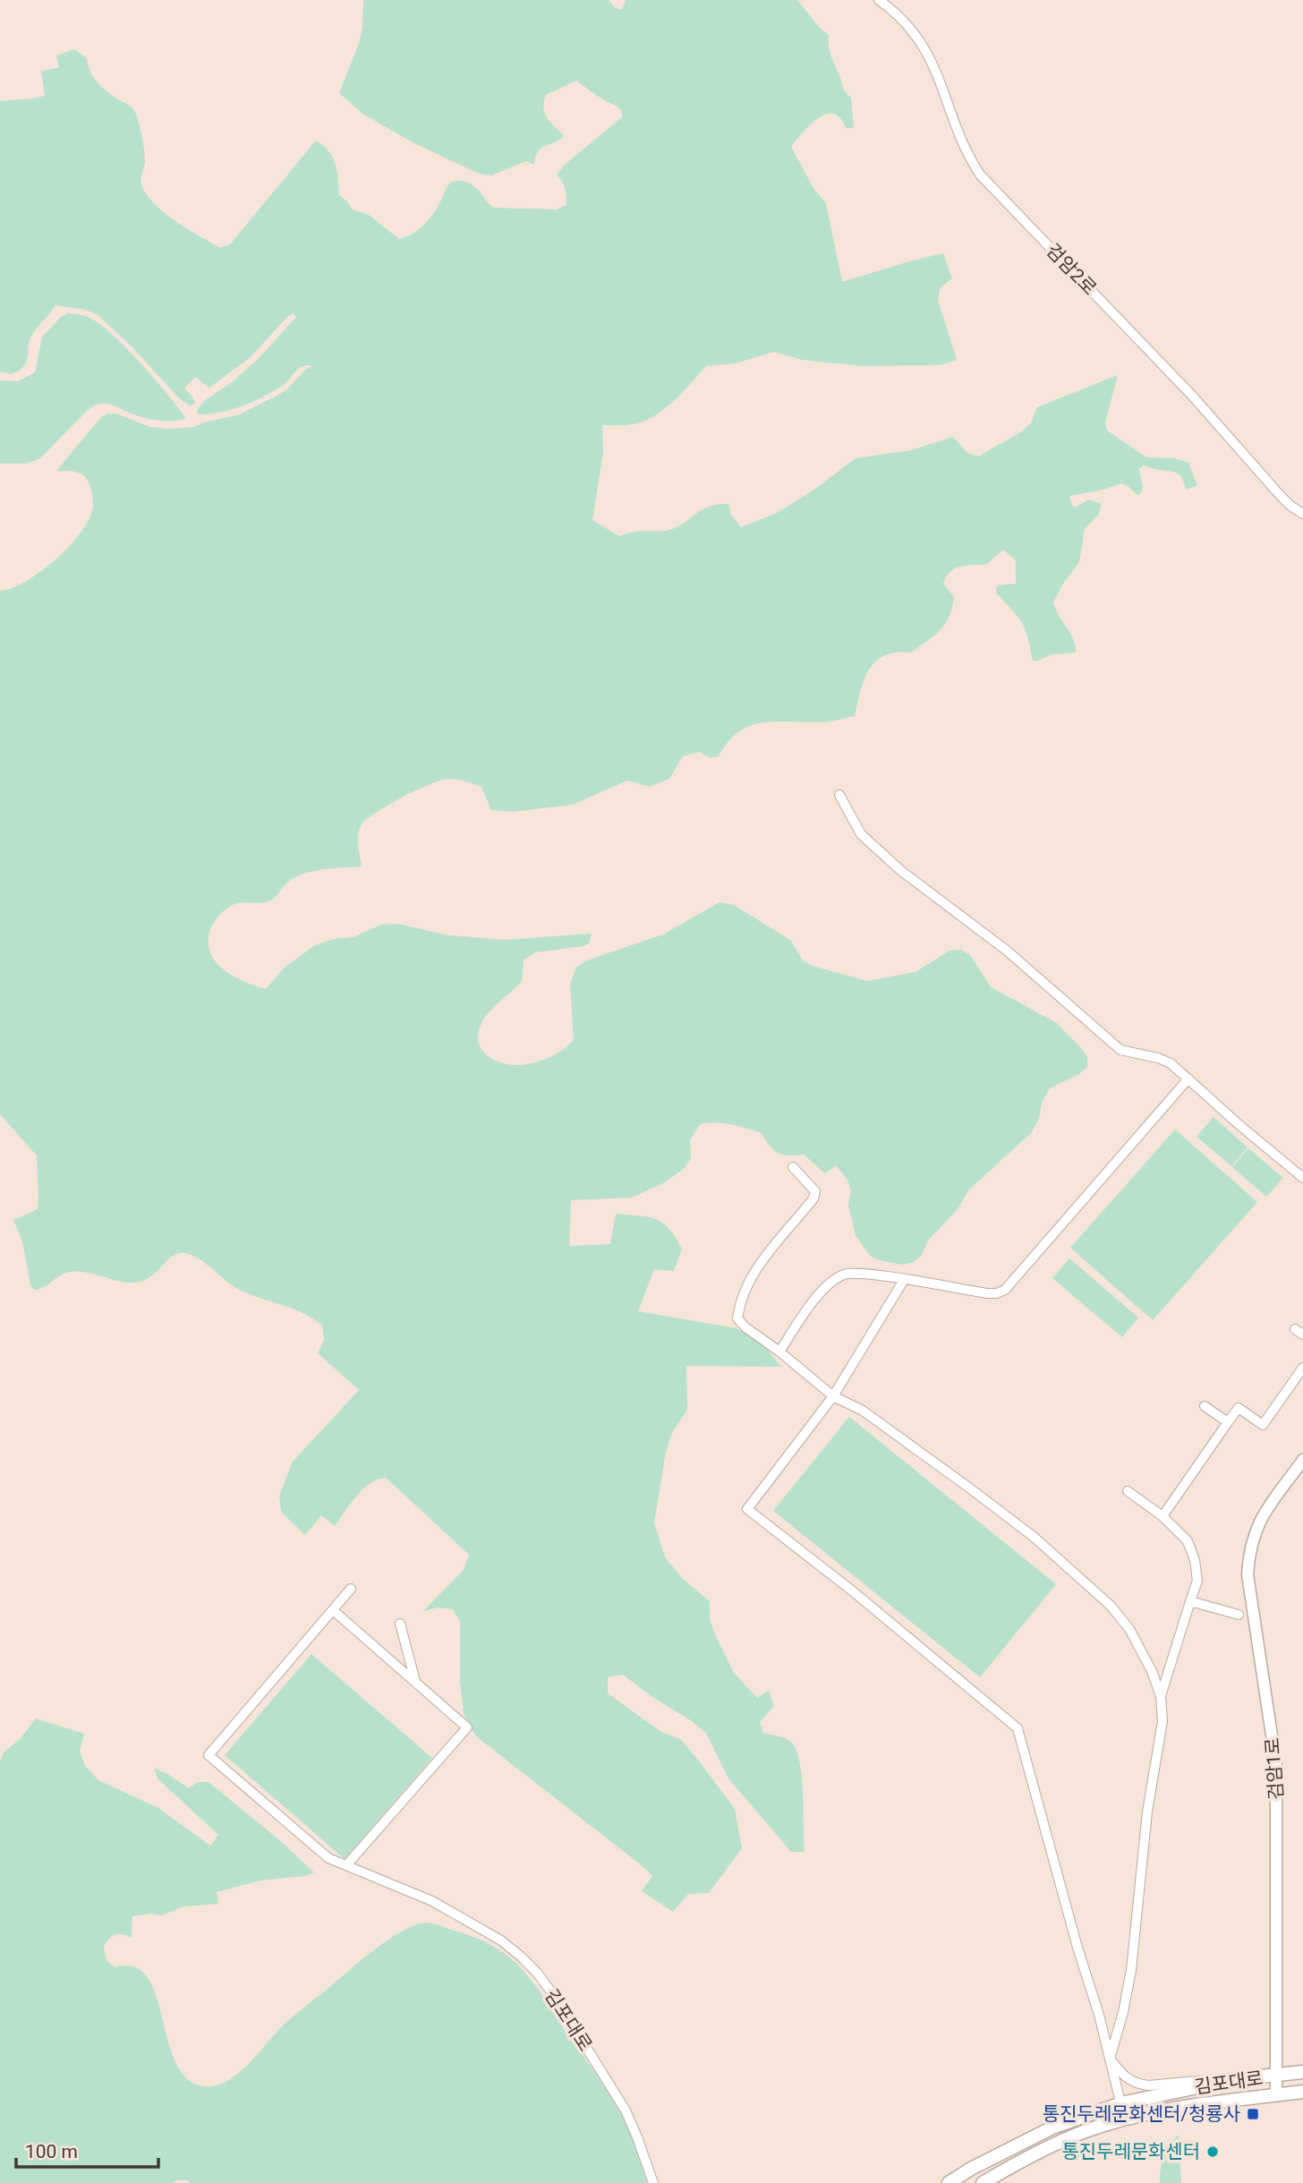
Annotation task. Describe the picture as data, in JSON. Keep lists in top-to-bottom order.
{
  "streets": {
    "main road": ["김포대로"],
    "street": ["검암2로", "검암1로"]
  },
  "crossings": [
    ["검암1로", "김포대로"]
  ],
  "places": {
    "transit": ["통진두레문화센터/청룡사"],
    "other": ["통진두레문화센터"]
  },
  "scale_bar": "100 m"
}
